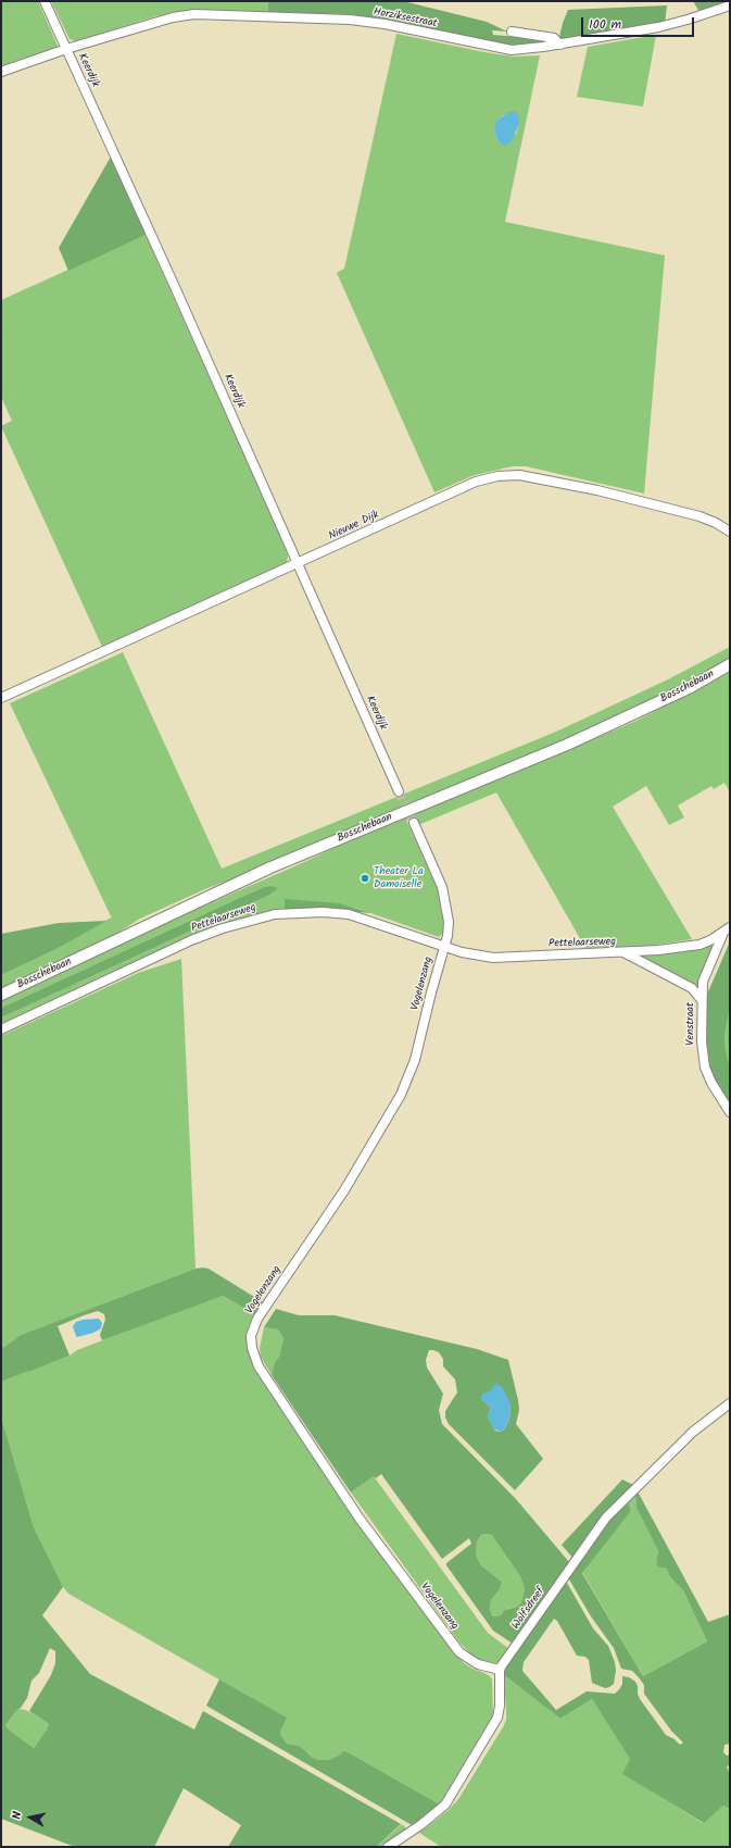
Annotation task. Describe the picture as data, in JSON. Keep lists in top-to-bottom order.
{
  "streets": {
    "main road": ["Bosschebaan"],
    "street": [
      "Horziksestraat",
      "Keerdijk",
      "Nieuwe Dijk",
      "Pettelaarseweg",
      "Vogelenzang",
      "Venstraat",
      "Wolfsdreef"
    ]
  },
  "crossings": [
    ["Horziksestraat", "Keerdijk"],
    ["Keerdijk", "Nieuwe Dijk"],
    ["Pettelaarseweg", "Vogelenzang"],
    ["Pettelaarseweg", "Venstraat"],
    ["Vogelenzang", "Wolfsdreef"]
  ],
  "places": ["Theater La Damoiselle"],
  "scale_bar": "100 m",
  "north": "left"
}
